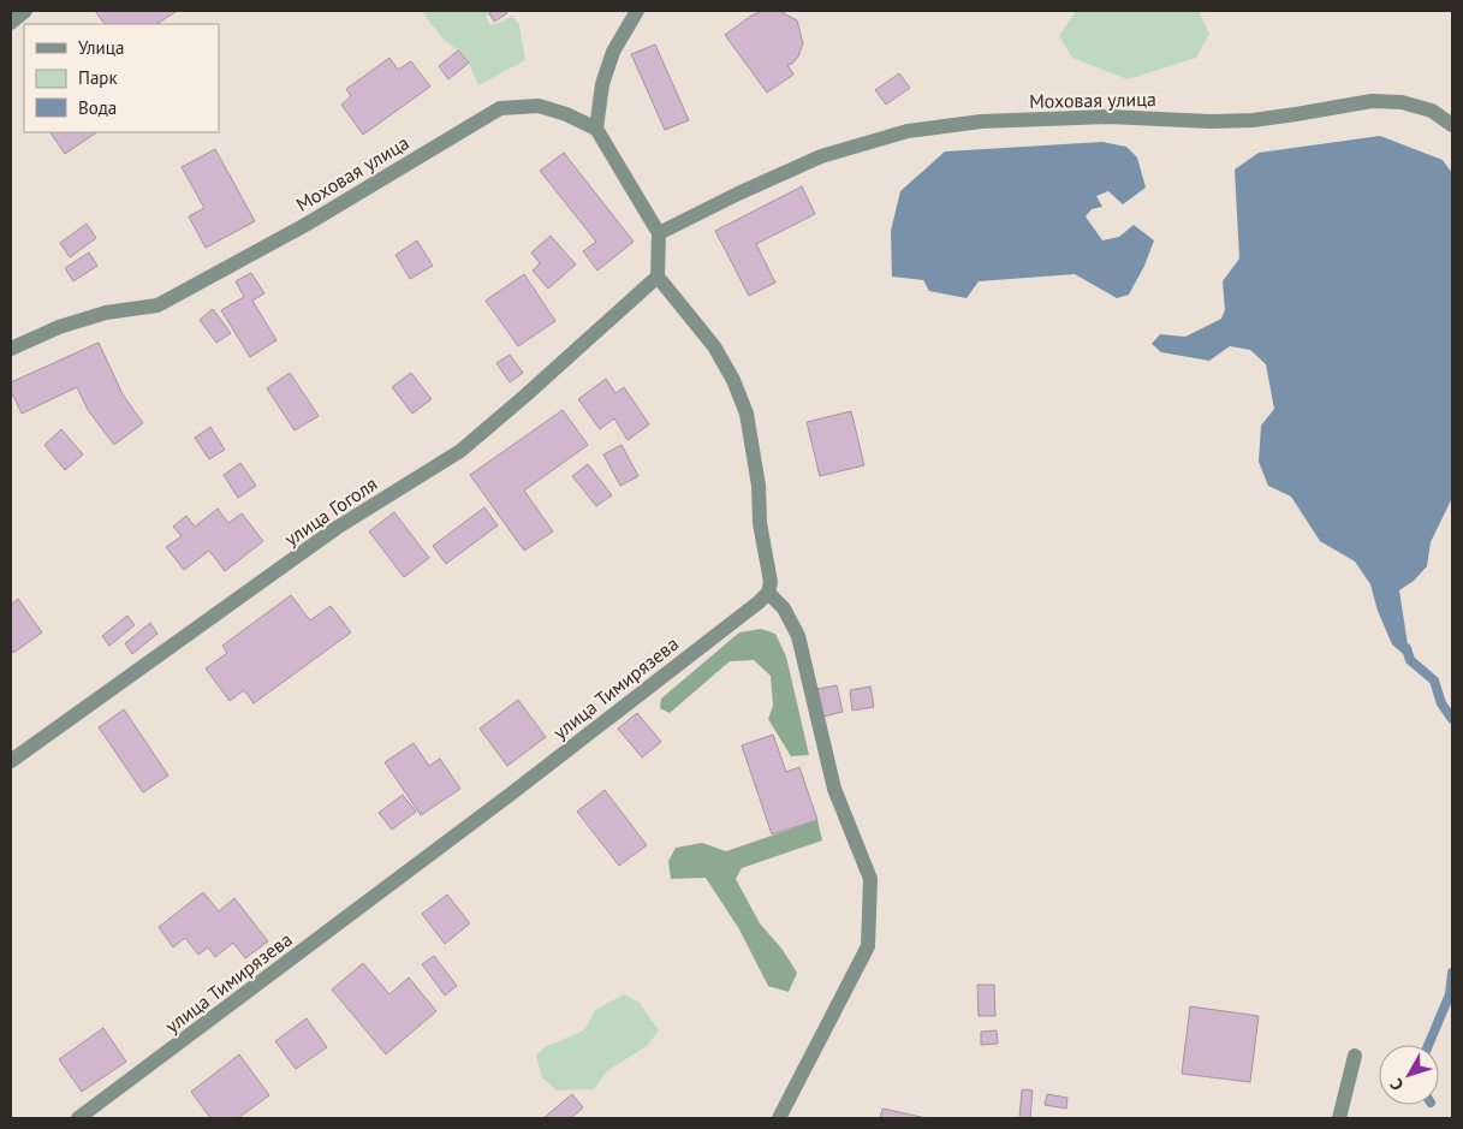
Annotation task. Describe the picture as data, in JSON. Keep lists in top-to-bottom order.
{
  "streets": {
    "street": ["Моховая улица", "улица Гоголя", "улица Тимирязева"]
  },
  "legend": ["Улица", "Парк", "Вода"],
  "north": "bottom left"
}
